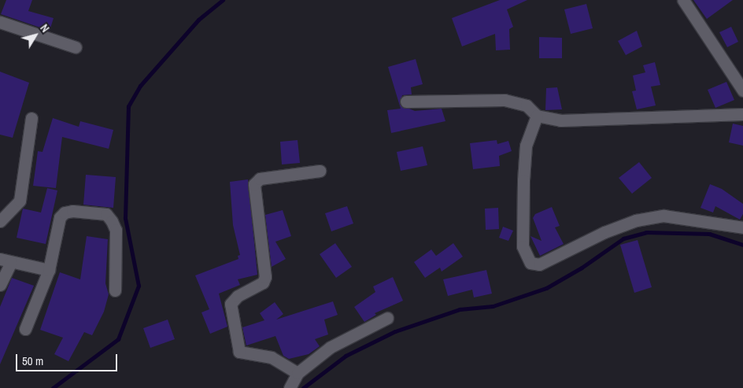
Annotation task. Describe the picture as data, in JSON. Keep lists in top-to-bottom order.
{
  "scale_bar": "50 m",
  "north": "top right"
}
